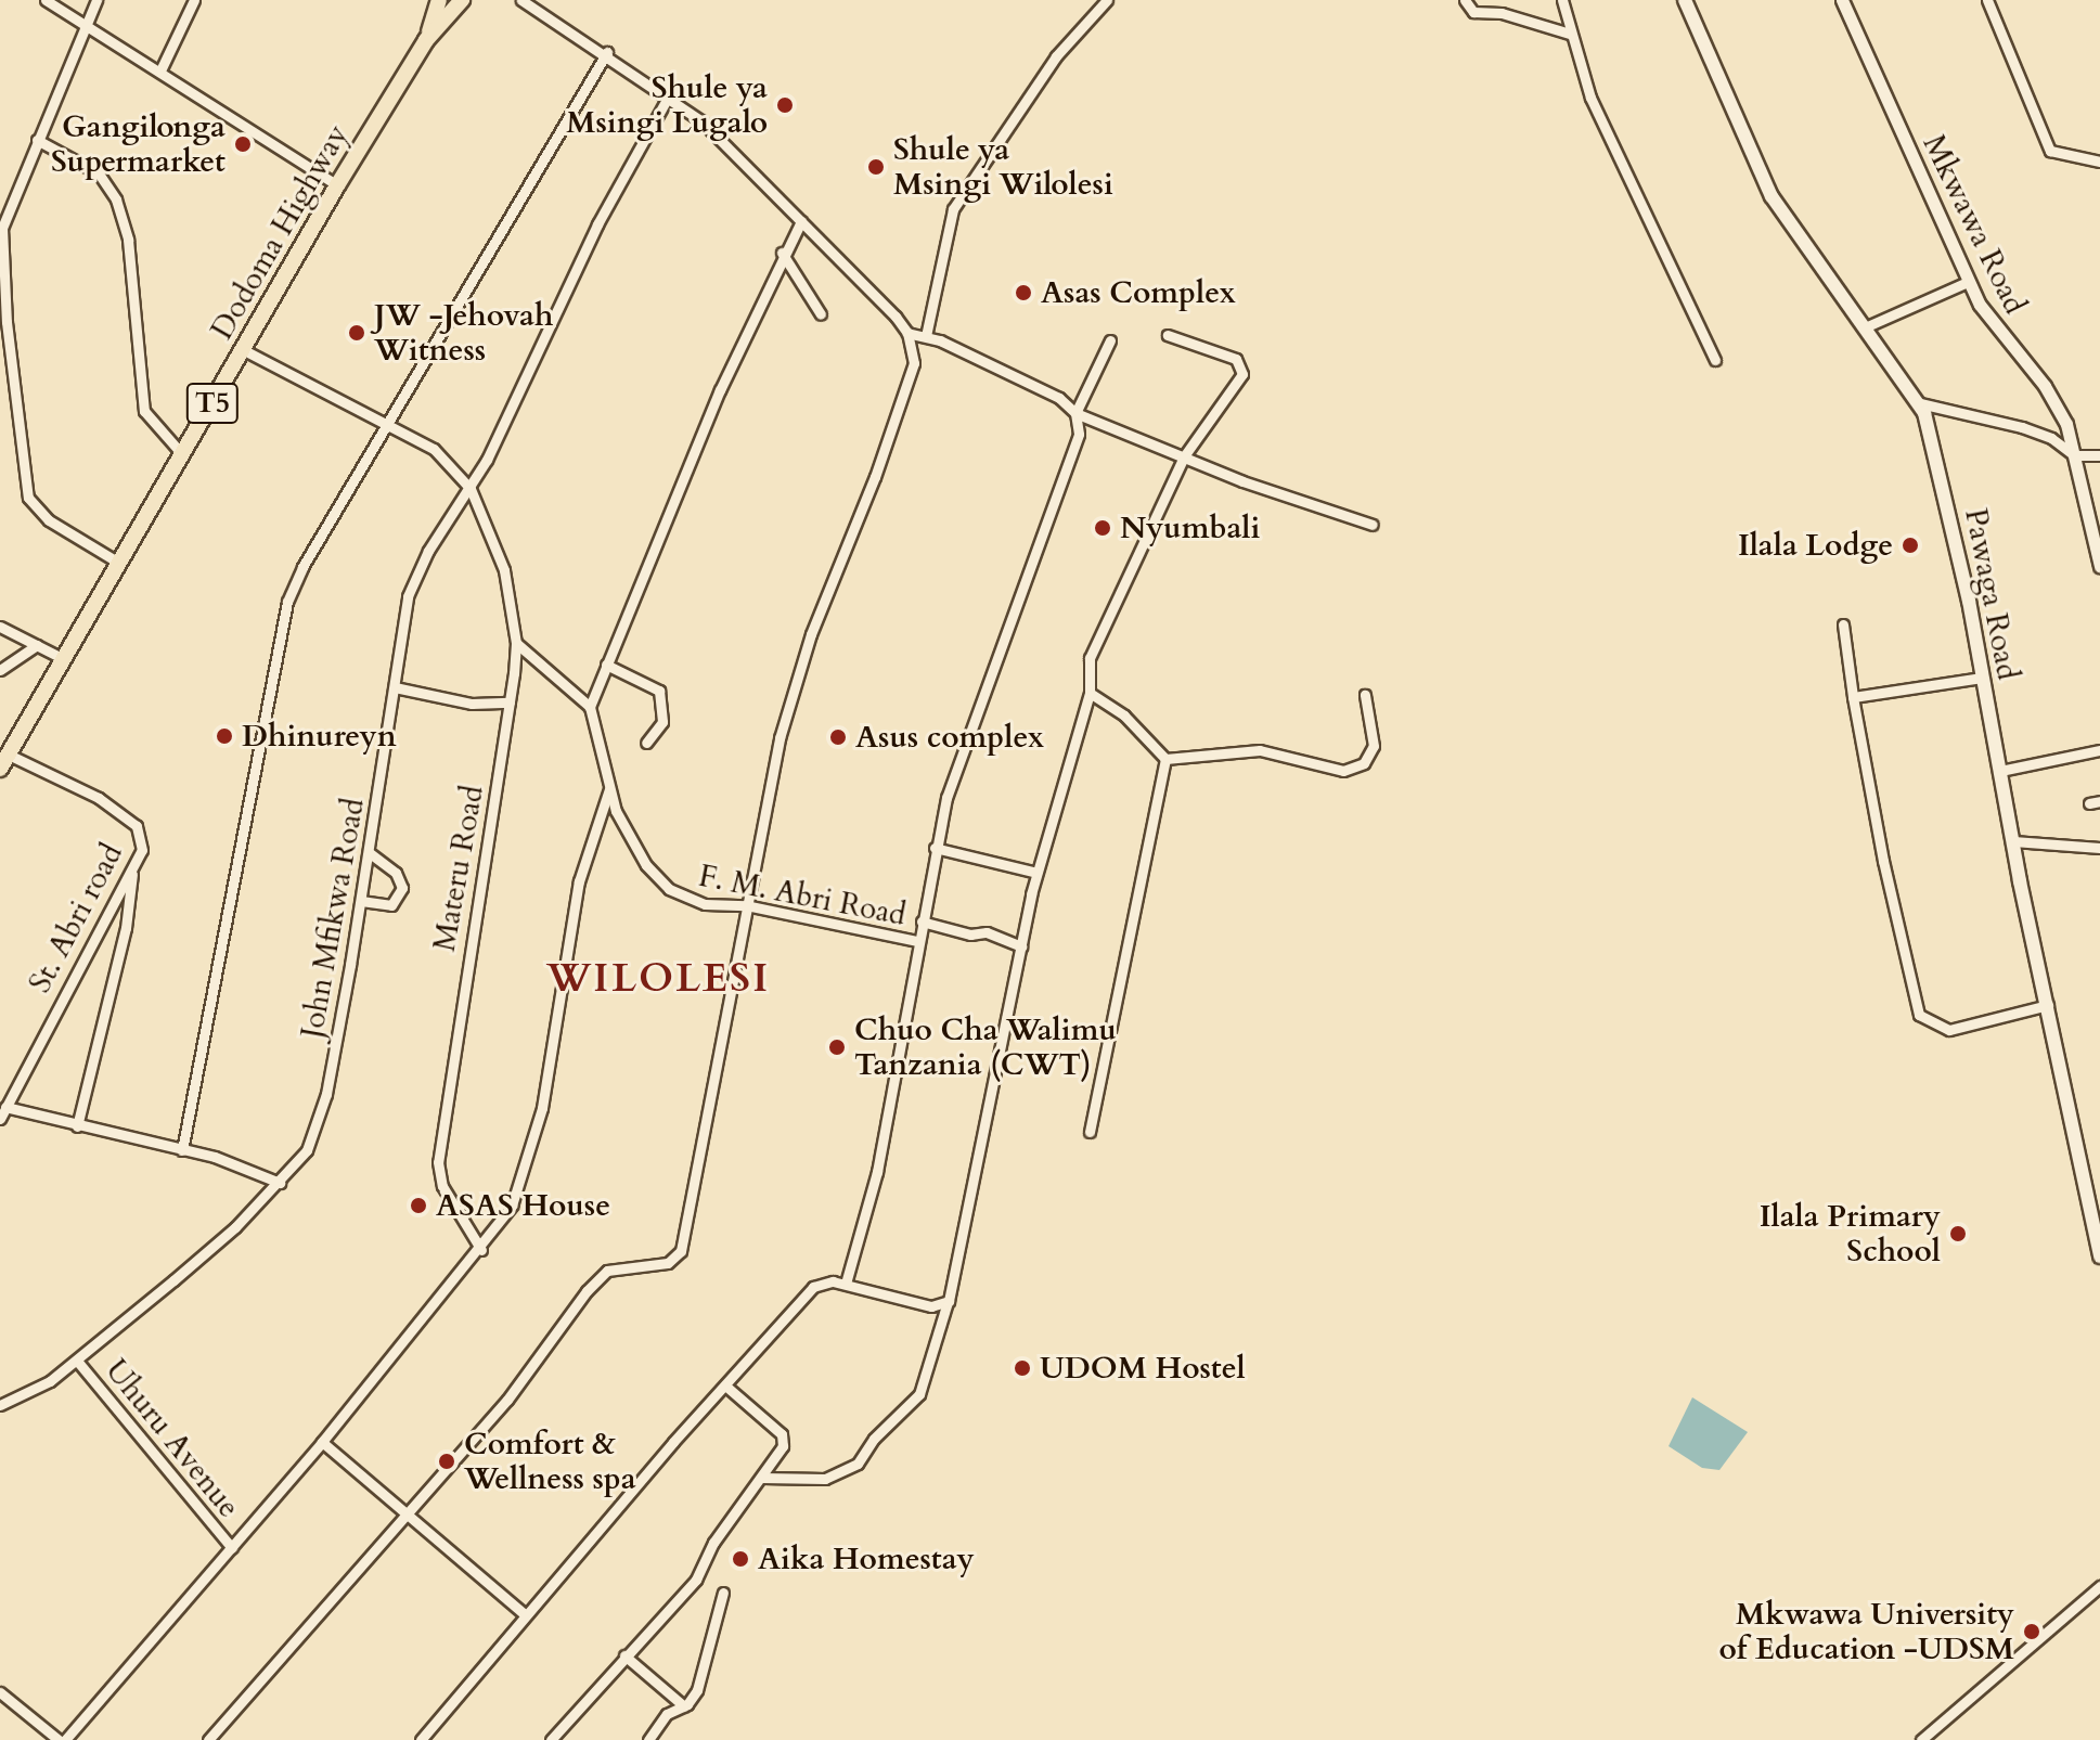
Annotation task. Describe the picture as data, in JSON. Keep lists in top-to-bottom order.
{
  "streets": {
    "highway": ["Dodoma Highway", "T5"],
    "main road": ["Pawaga Road"],
    "street": [
      "Mkwawa Road",
      "Materu Road",
      "F. M. Abri Road",
      "St. Abri road",
      "John Mfikwa Road",
      "Uhuru Avenue"
    ]
  },
  "crossings": [
    ["Dodoma Highway", "T5"],
    ["Dodoma Highway", "St. Abri road"],
    ["Materu Road", "John Mfikwa Road"],
    ["John Mfikwa Road", "Uhuru Avenue"]
  ],
  "districts": ["WILOLESI"],
  "places": [
    "Shule ya Msingi Lugalo",
    "Gangilonga Supermarket",
    "Shule ya Msingi Wilolesi",
    "Asas Complex",
    "JW -Jehovah Witness",
    "Nyumbali",
    "Ilala Lodge",
    "Dhinureyn",
    "Asus complex",
    "Chuo Cha Walimu Tanzania (CWT)",
    "ASAS House",
    "Ilala Primary School",
    "UDOM Hostel",
    "Comfort & Wellness spa",
    "Aika Homestay",
    "Mkwawa University of Education -UDSM"
  ]
}
